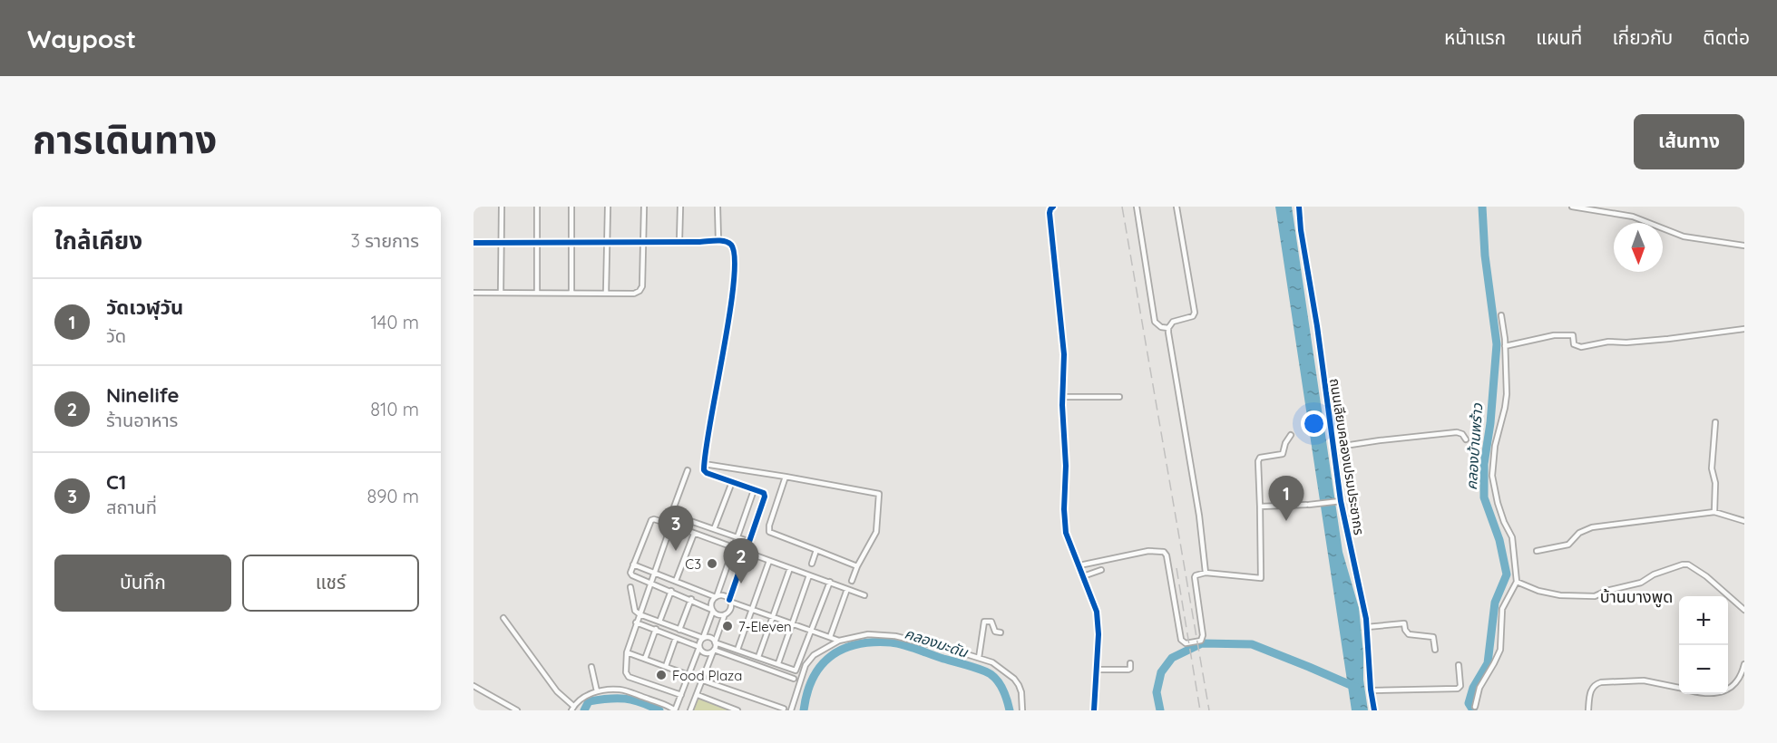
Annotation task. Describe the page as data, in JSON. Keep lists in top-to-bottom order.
{
  "streets": {
    "street": ["ถนนเลียบคลองเปรมประชากร"]
  },
  "districts": ["บ้านบางพูด"],
  "water": ["คลองบ้านพร้าว", "คลองมะดัน"],
  "places": ["C3", "7-Eleven", "Food Plaza"],
  "north": "bottom",
  "page": {
    "header": "Waypost",
    "nav": [
      "หน้าแรก",
      "แผนที่",
      "เกี่ยวกับ",
      "ติดต่อ"
    ],
    "title": "การเดินทาง",
    "buttons": [
      "เส้นทาง",
      ["บันทึก", "แชร์"]
    ],
    "heading": ["ใกล้เคียง", "3 รายการ"],
    "list": [
      {
        "mark": "1",
        "name": "วัดเวฬุวัน",
        "note": "วัด",
        "value": "140 m"
      },
      {
        "mark": "2",
        "name": "Ninelife",
        "note": "ร้านอาหาร",
        "value": "810 m"
      },
      {
        "mark": "3",
        "name": "C1",
        "note": "สถานที่",
        "value": "890 m"
      }
    ],
    "pins": ["1", "3", "2"],
    "map_buttons": ["+", "−"]
  }
}
